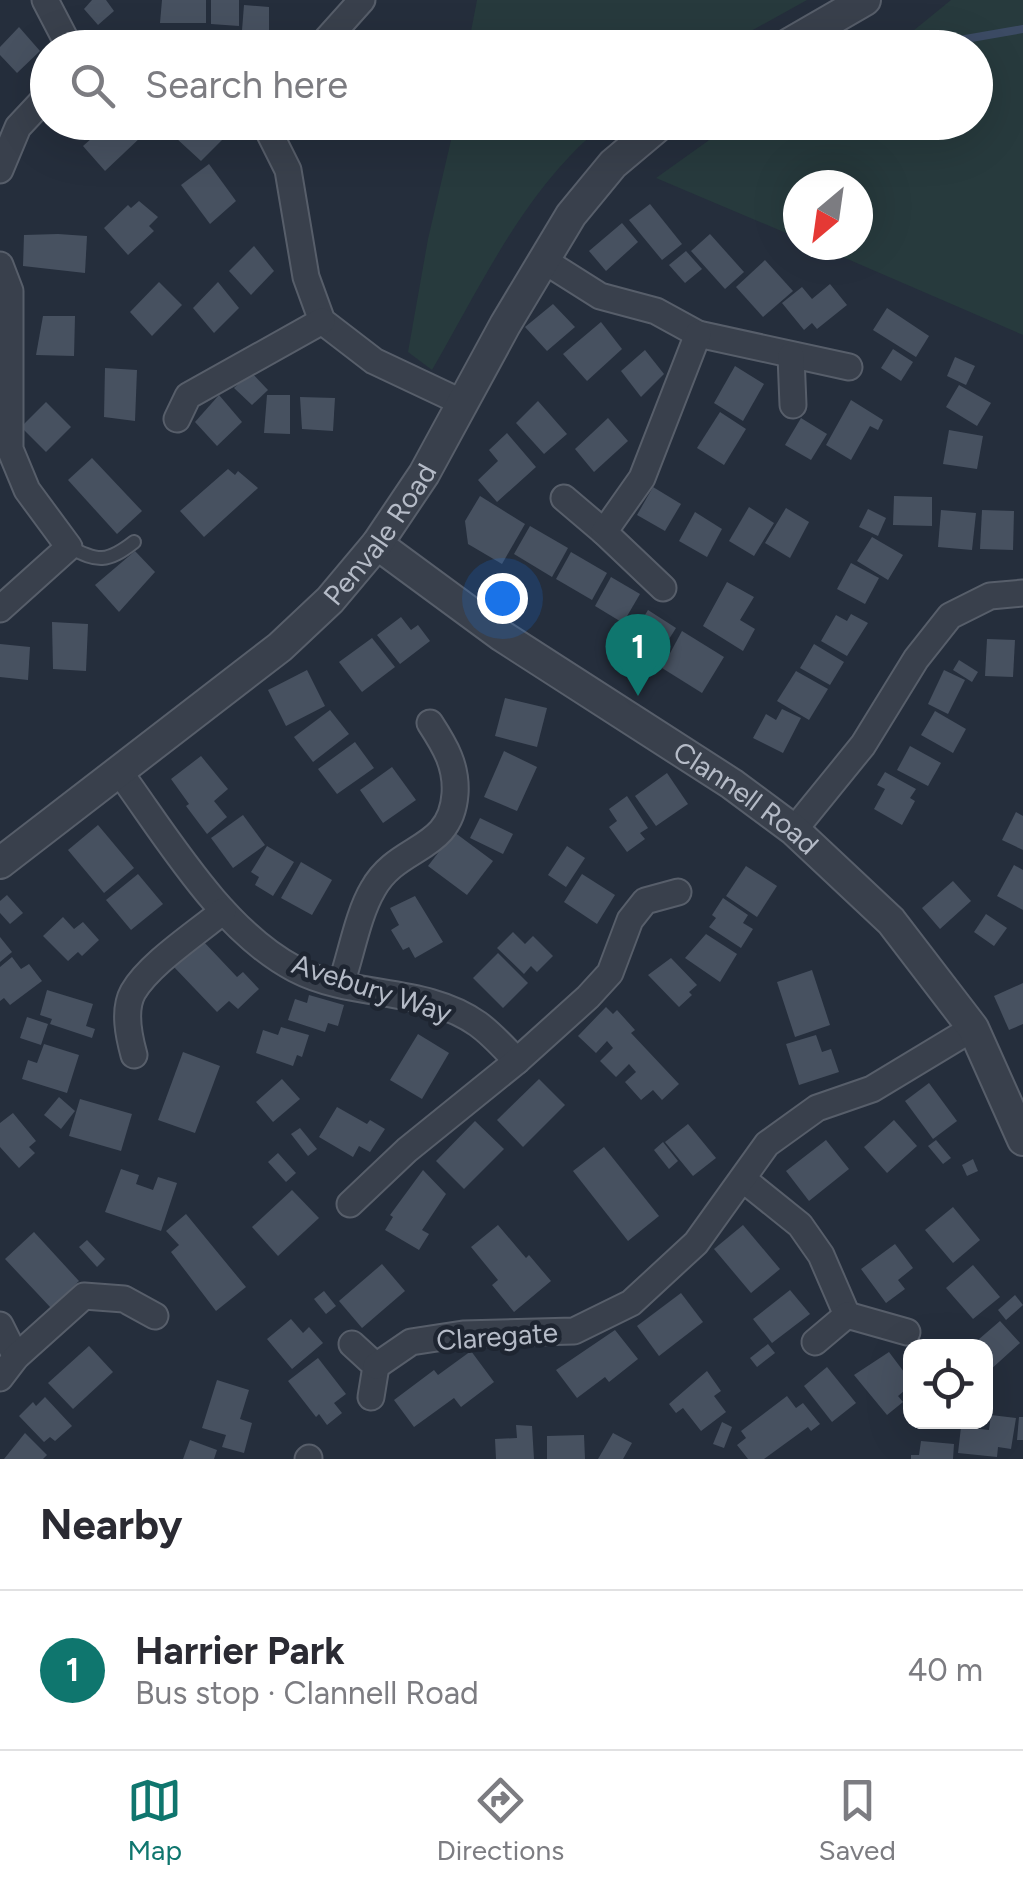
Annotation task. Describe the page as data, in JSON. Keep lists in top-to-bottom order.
{
  "streets": {
    "street": [
      "Penvale Road",
      "Clannell Road",
      "Avebury Way",
      "Claregate"
    ]
  },
  "crossings": [
    ["Penvale Road", "Clannell Road"],
    ["Penvale Road", "Avebury Way"],
    ["Clannell Road", "Claregate"]
  ],
  "north": "bottom left",
  "page": {
    "search": "Search here",
    "pins": "1",
    "heading": "Nearby",
    "list": [
      {
        "mark": "1",
        "name": "Harrier Park",
        "note": "Bus stop · Clannell Road",
        "value": "40 m"
      }
    ],
    "nav": ["Map", "Directions", "Saved"]
  }
}
